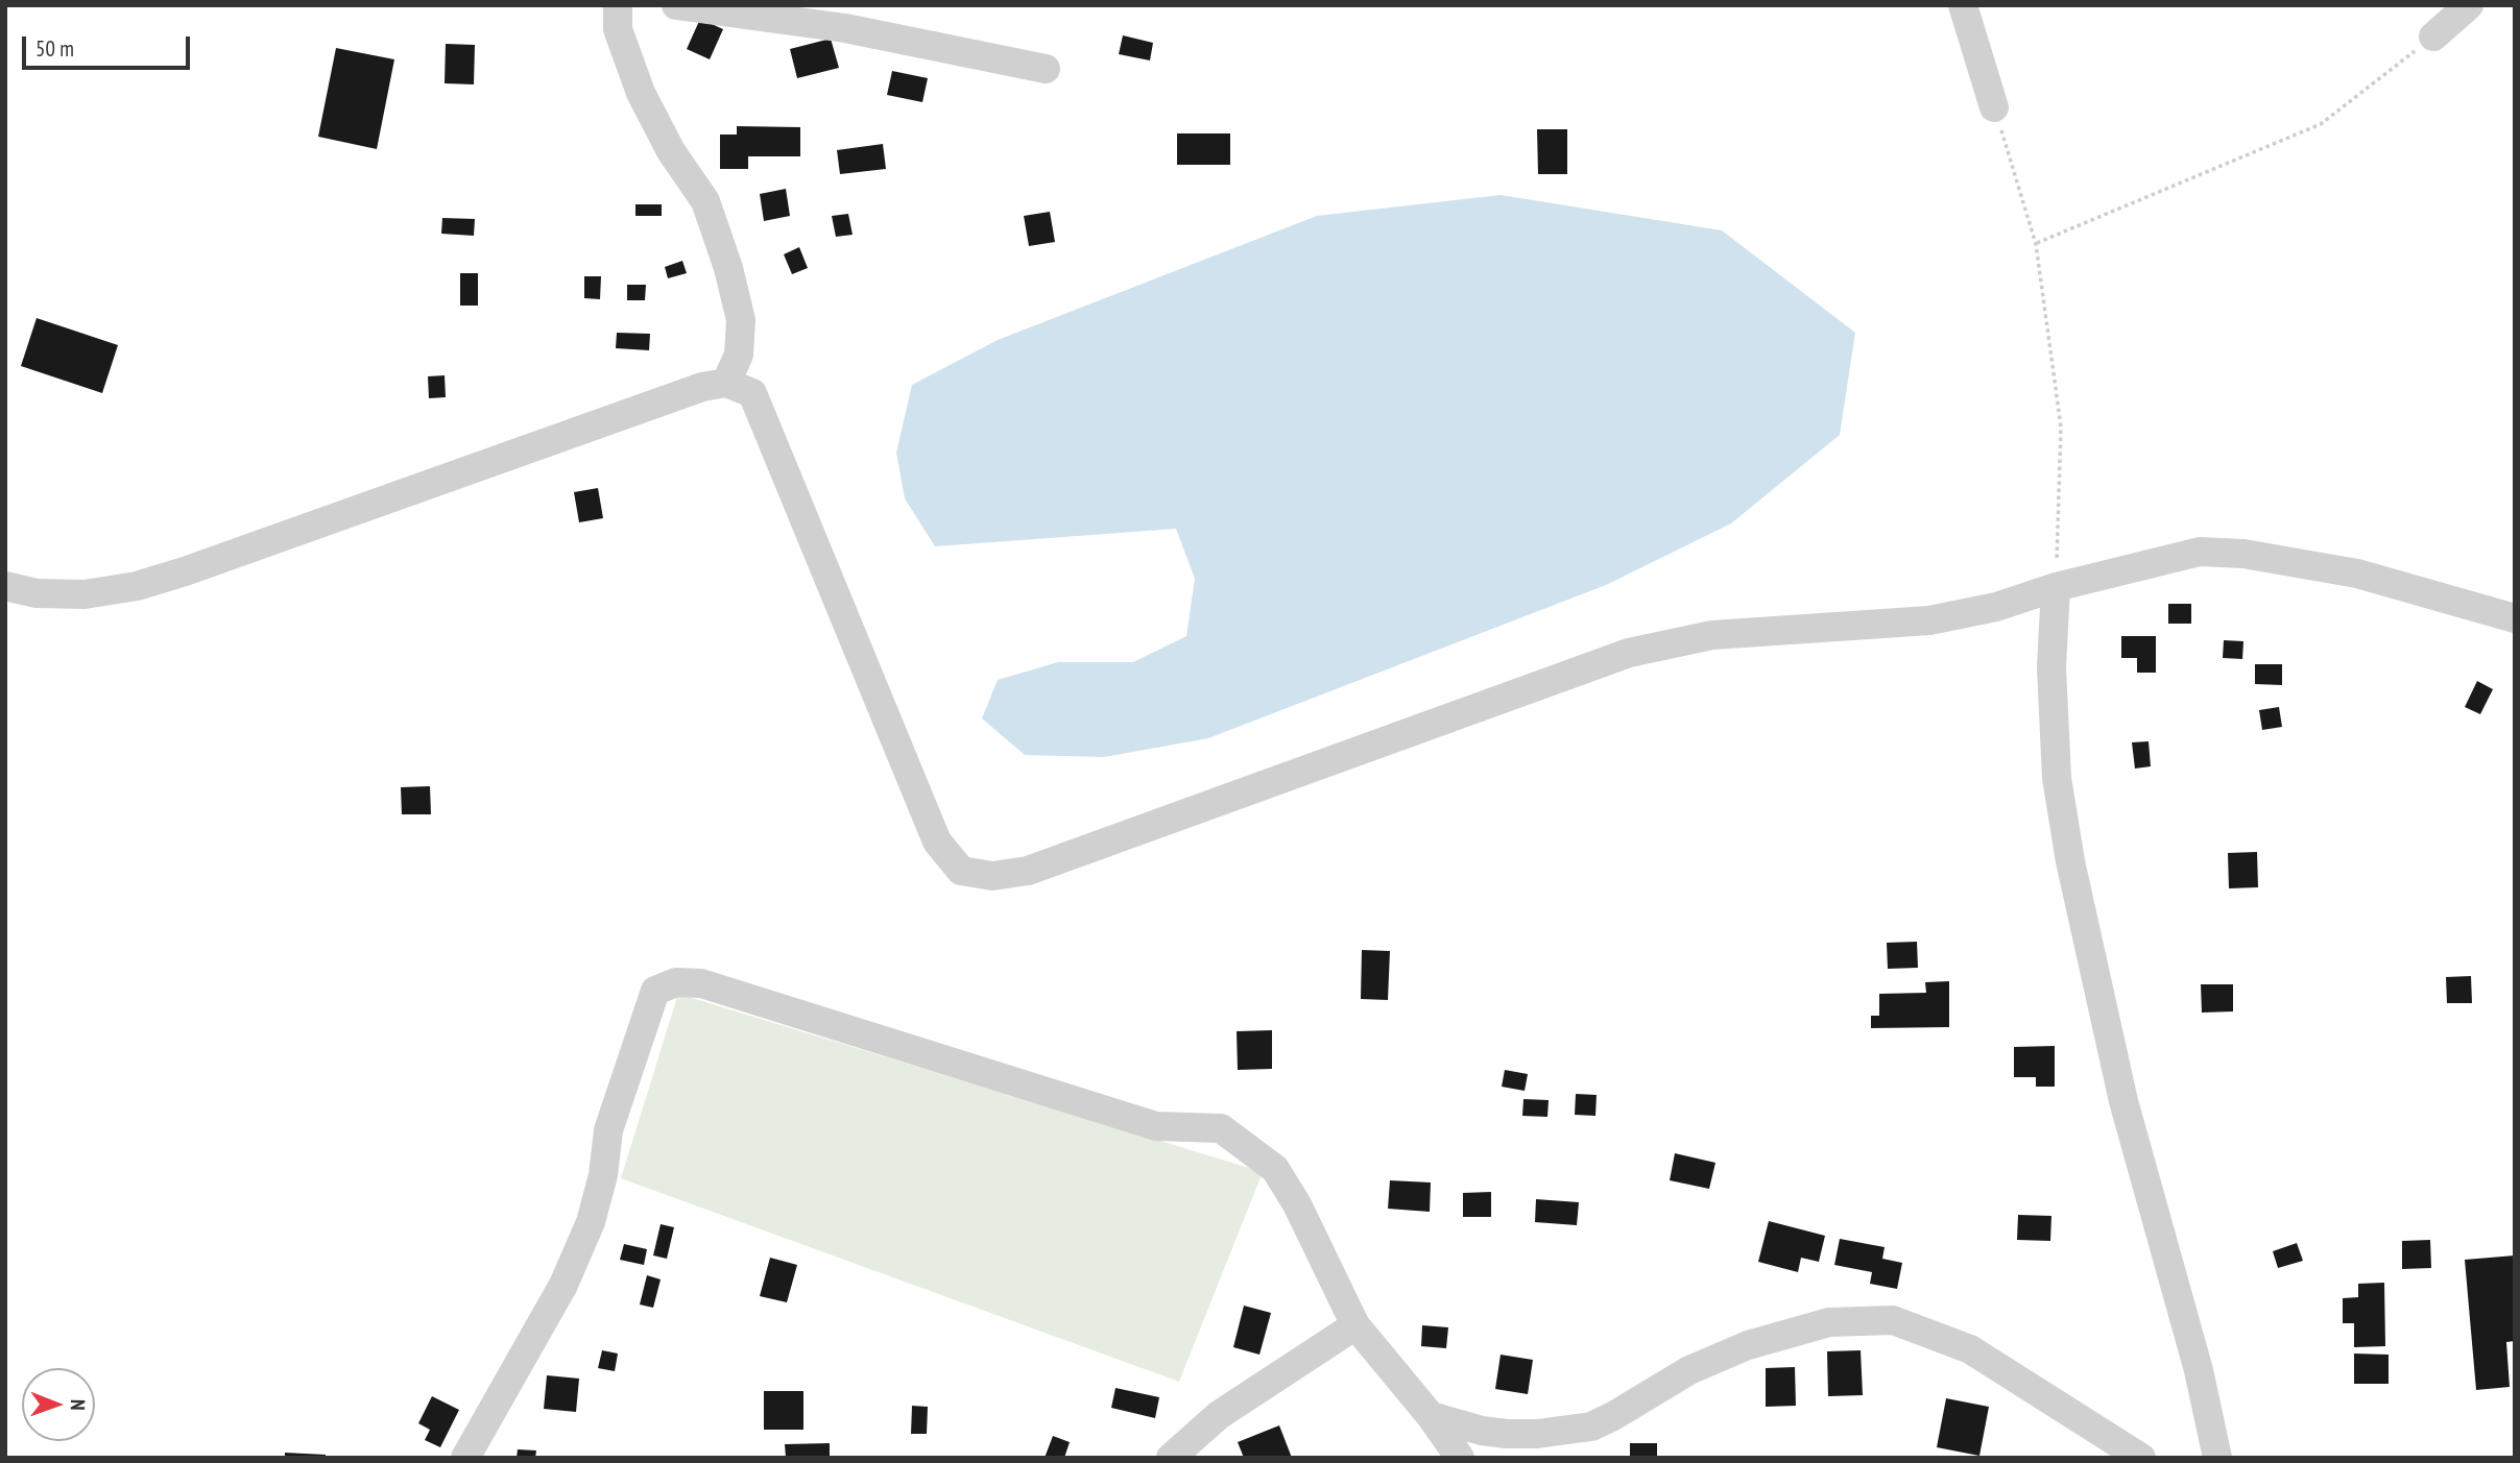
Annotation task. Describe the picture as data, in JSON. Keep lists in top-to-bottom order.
{
  "scale_bar": "50 m",
  "north": "right"
}
